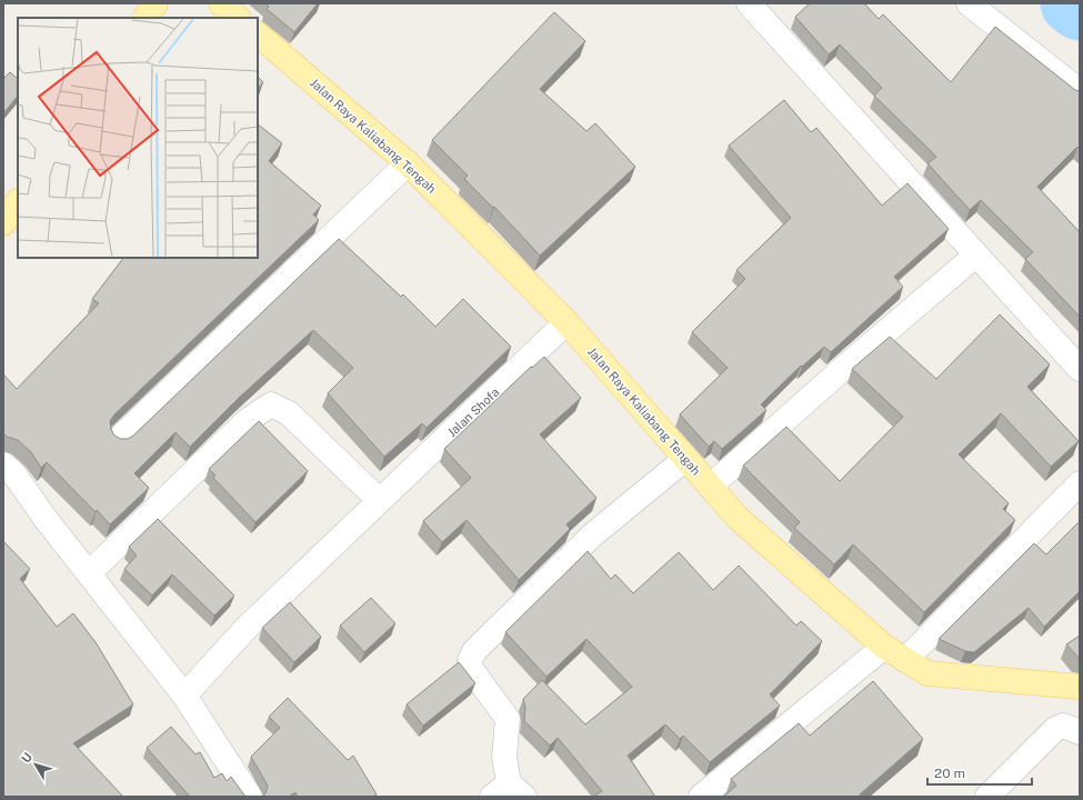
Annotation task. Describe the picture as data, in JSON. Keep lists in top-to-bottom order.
{
  "streets": {
    "main road": ["Jalan Raya Kaliabang Tengah"],
    "street": ["Jalan Shofa"]
  },
  "crossings": [
    ["Jalan Raya Kaliabang Tengah", "Jalan Shofa"]
  ],
  "scale_bar": "20 m",
  "north": "top left"
}
